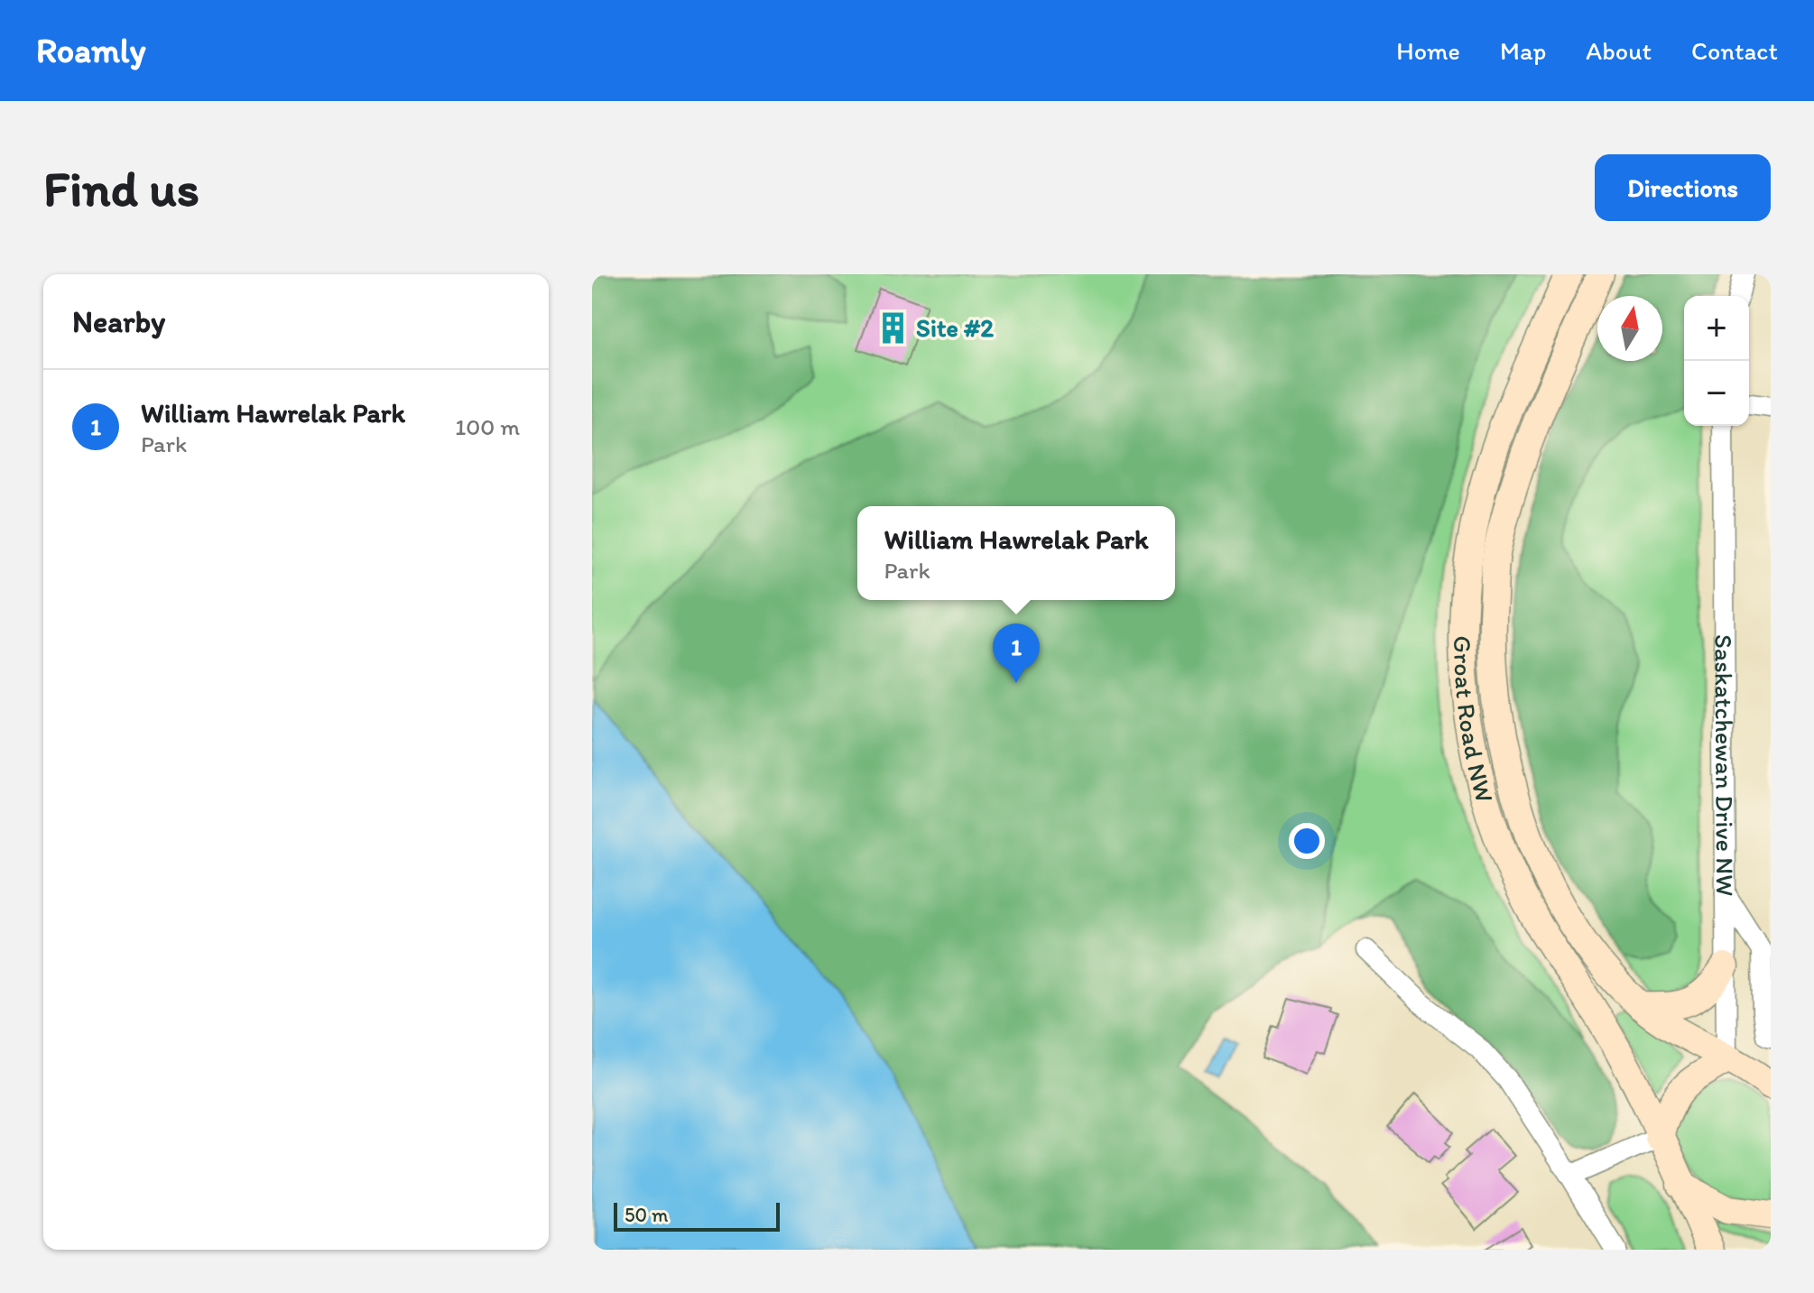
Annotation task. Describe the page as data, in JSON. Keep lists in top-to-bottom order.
{
  "streets": {
    "main road": ["Groat Road NW"],
    "street": ["Saskatchewan Drive NW"]
  },
  "crossings": [
    ["Groat Road NW", "Saskatchewan Drive NW"]
  ],
  "places": {
    "building": ["Site #2"]
  },
  "scale_bar": "50 m",
  "north": "top",
  "page": {
    "header": "Roamly",
    "nav": [
      "Home",
      "Map",
      "About",
      "Contact"
    ],
    "buttons": "Directions",
    "title": "Find us",
    "heading": "Nearby",
    "map_buttons": ["+", "−"],
    "list": [
      {
        "mark": "1",
        "name": "William Hawrelak Park",
        "note": "Park",
        "value": "100 m"
      }
    ],
    "popup": ["William Hawrelak Park", "Park"],
    "pins": "1",
    "scale": "50 m"
  }
}
